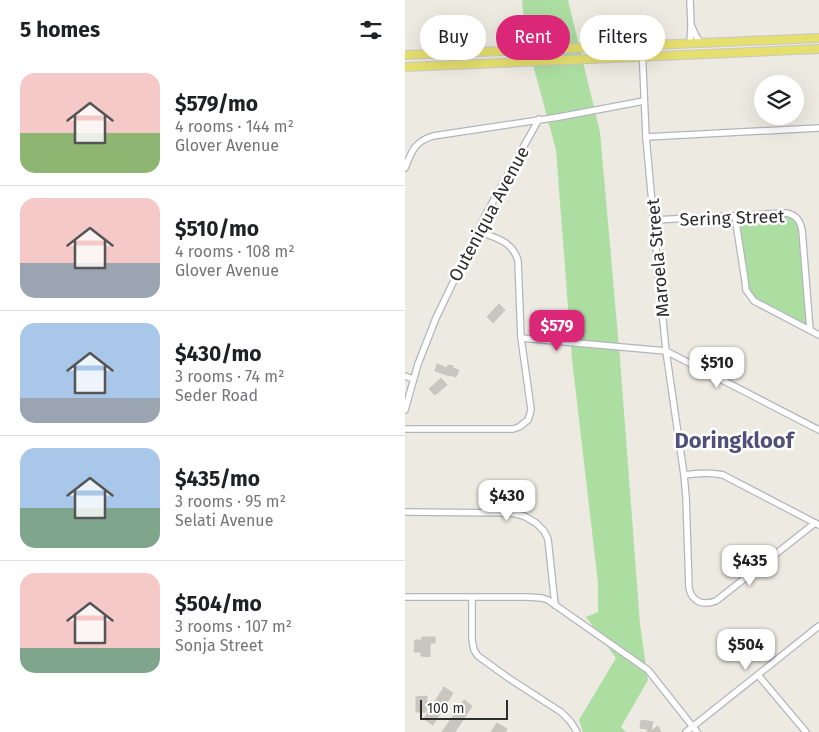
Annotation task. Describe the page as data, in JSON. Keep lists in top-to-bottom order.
{
  "streets": {
    "street": ["Outeniqua Avenue", "Sering Street", "Maroela Street"]
  },
  "crossings": [
    ["Sering Street", "Maroela Street"]
  ],
  "districts": ["Doringkloof"],
  "scale_bar": "100 m",
  "page": {
    "heading": "5 homes",
    "chip": ["Buy", "Rent", "Filters"],
    "list": [
      {
        "name": "$579/mo",
        "note": "4 rooms · 144 m² · Glover Avenue"
      },
      {
        "name": "$510/mo",
        "note": "4 rooms · 108 m² · Glover Avenue"
      },
      {
        "name": "$430/mo",
        "note": "3 rooms · 74 m² · Seder Road"
      },
      {
        "name": "$435/mo",
        "note": "3 rooms · 95 m² · Selati Avenue"
      },
      {
        "name": "$504/mo",
        "note": "3 rooms · 107 m² · Sonja Street"
      }
    ],
    "price": [
      "$579",
      "$510",
      "$430",
      "$435",
      "$504"
    ],
    "scale": "100 m"
  }
}
